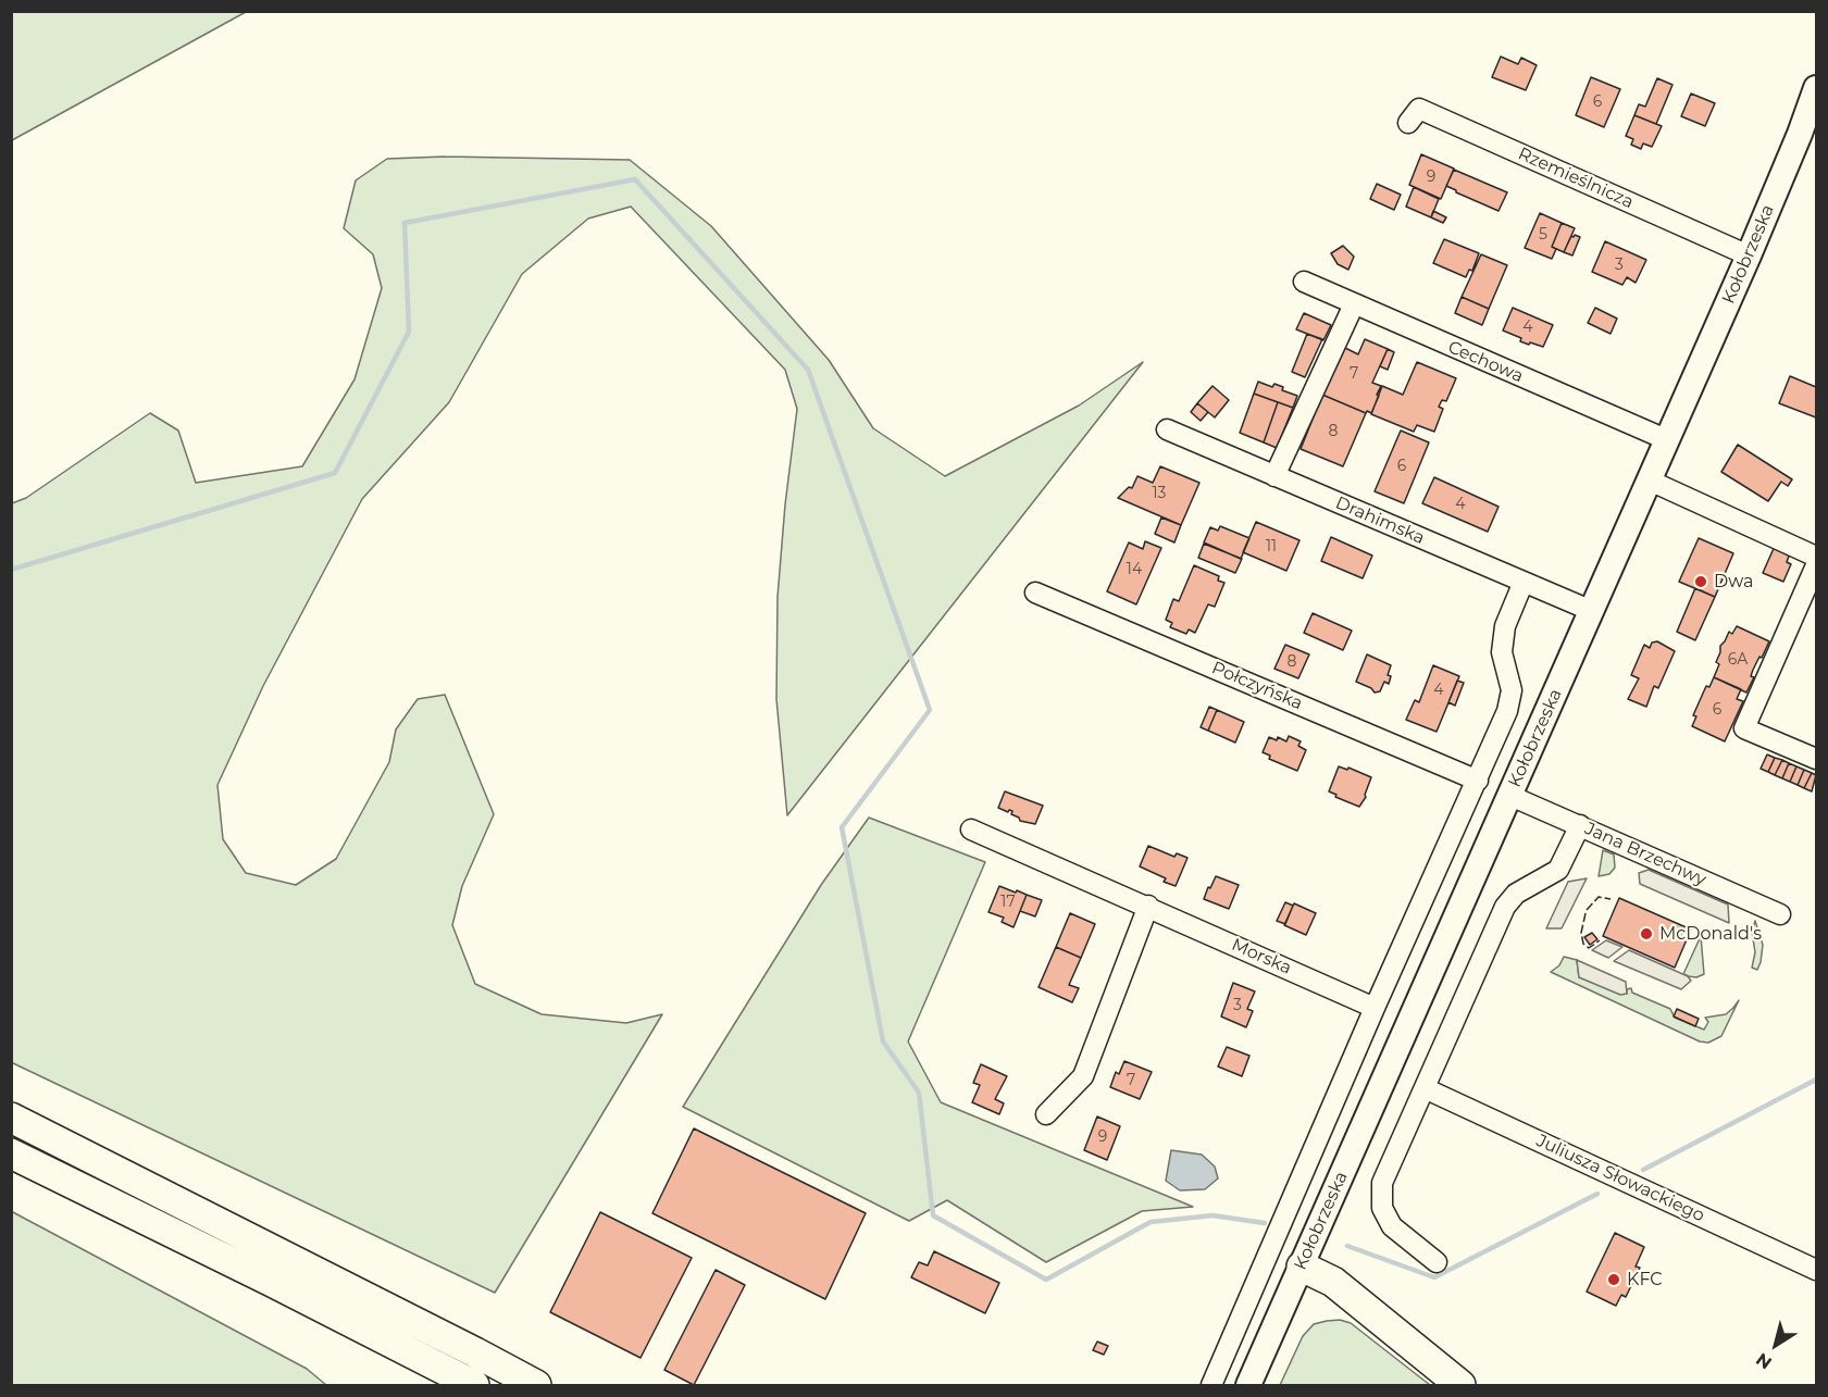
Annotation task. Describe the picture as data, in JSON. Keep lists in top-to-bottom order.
{
  "streets": {
    "main road": ["Kołobrzeska"],
    "street": [
      "Rzemieślnicza",
      "Cechowa",
      "Drahimska",
      "Połczyńska",
      "Jana Brzechwy",
      "Morska",
      "Juliusza Słowackiego"
    ]
  },
  "crossings": [
    ["Rzemieślnicza", "Kołobrzeska"],
    ["Kołobrzeska", "Cechowa"],
    ["Kołobrzeska", "Drahimska"],
    ["Kołobrzeska", "Jana Brzechwy"]
  ],
  "places": ["Dwa", "McDonald's", "KFC"],
  "house_numbers": [
    "6",
    "9",
    "5",
    "3",
    "4",
    "7",
    "8",
    "6",
    "13",
    "4",
    "11",
    "14",
    "6A",
    "8",
    "4",
    "6",
    "17",
    "3",
    "7",
    "9"
  ],
  "north": "bottom left"
}
